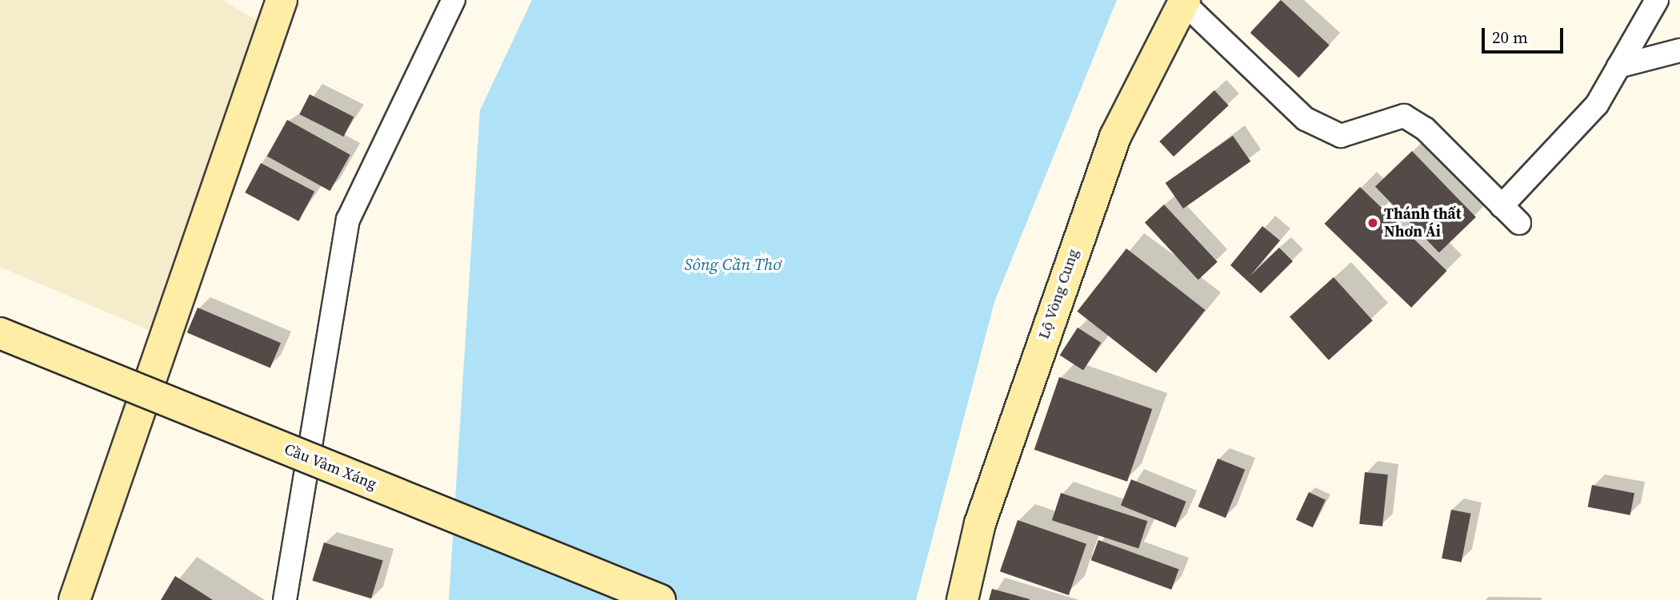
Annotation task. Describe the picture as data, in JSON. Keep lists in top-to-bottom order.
{
  "streets": {
    "main road": ["Lộ Vòng Cung", "Cầu Vàm Xáng"]
  },
  "water": ["Sông Cần Thơ"],
  "places": ["Thánh thất Nhơn Ái"],
  "scale_bar": "20 m"
}
